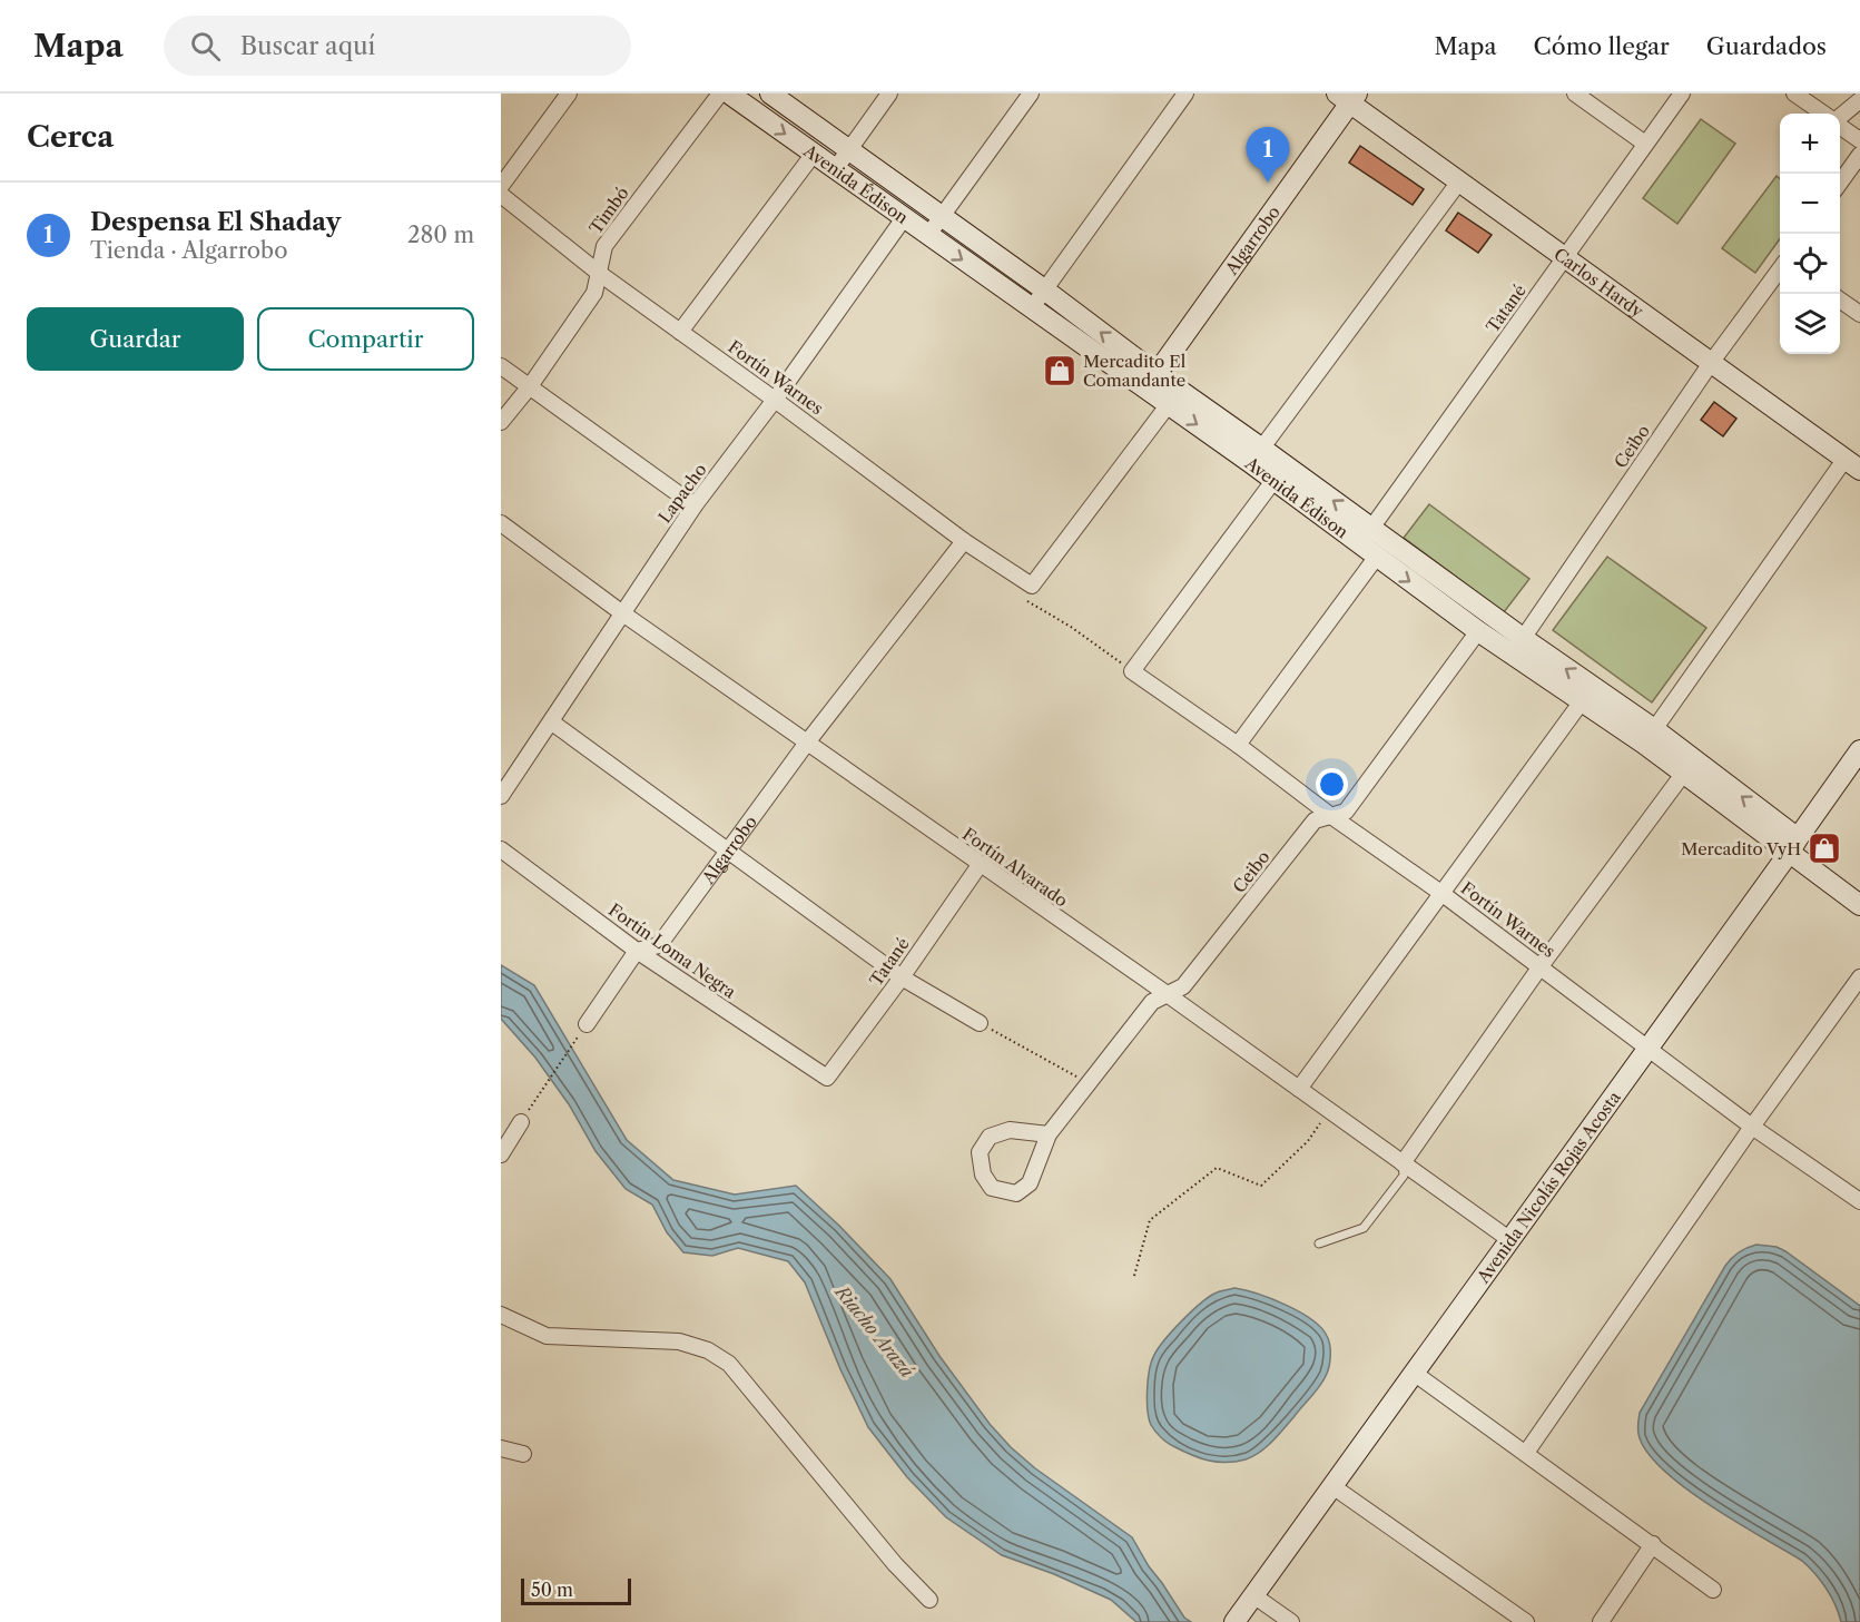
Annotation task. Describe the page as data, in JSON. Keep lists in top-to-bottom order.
{
  "streets": {
    "main road": [
      "Avenida Édison",
      "Algarrobo",
      "Carlos Hardy",
      "Avenida Nicolás Rojas Acosta"
    ],
    "street": [
      "Timbó",
      "Tatané",
      "Fortín Warnes",
      "Ceibo",
      "Lapacho",
      "Fortín Alvarado",
      "Fortín Loma Negra"
    ]
  },
  "crossings": [
    ["Avenida Édison", "Algarrobo"],
    ["Avenida Édison", "Tatané"],
    ["Avenida Édison", "Ceibo"],
    ["Avenida Édison", "Lapacho"],
    ["Avenida Édison", "Avenida Nicolás Rojas Acosta"],
    ["Timbó", "Fortín Warnes"],
    ["Algarrobo", "Carlos Hardy"],
    ["Algarrobo", "Fortín Warnes"],
    ["Algarrobo", "Fortín Alvarado"],
    ["Algarrobo", "Fortín Loma Negra"],
    ["Carlos Hardy", "Tatané"],
    ["Carlos Hardy", "Ceibo"],
    ["Tatané", "Fortín Alvarado"],
    ["Tatané", "Fortín Loma Negra"],
    ["Fortín Warnes", "Ceibo"],
    ["Fortín Warnes", "Lapacho"],
    ["Fortín Warnes", "Avenida Nicolás Rojas Acosta"],
    ["Ceibo", "Fortín Alvarado"],
    ["Lapacho", "Fortín Alvarado"],
    ["Fortín Alvarado", "Avenida Nicolás Rojas Acosta"]
  ],
  "water": ["Riacho Arazá"],
  "places": {
    "shop": ["Mercadito El Comandante", "Mercadito VyH"]
  },
  "scale_bar": "50 m",
  "page": {
    "header": "Mapa",
    "search": "Buscar aquí",
    "nav": ["Mapa", "Cómo llegar", "Guardados"],
    "heading": "Cerca",
    "map_buttons": ["+", "−"],
    "pins": "1",
    "list": [
      {
        "mark": "1",
        "name": "Despensa El Shaday",
        "note": "Tienda · Algarrobo",
        "value": "280 m"
      }
    ],
    "buttons": ["Guardar", "Compartir"],
    "scale": "50 m"
  }
}
